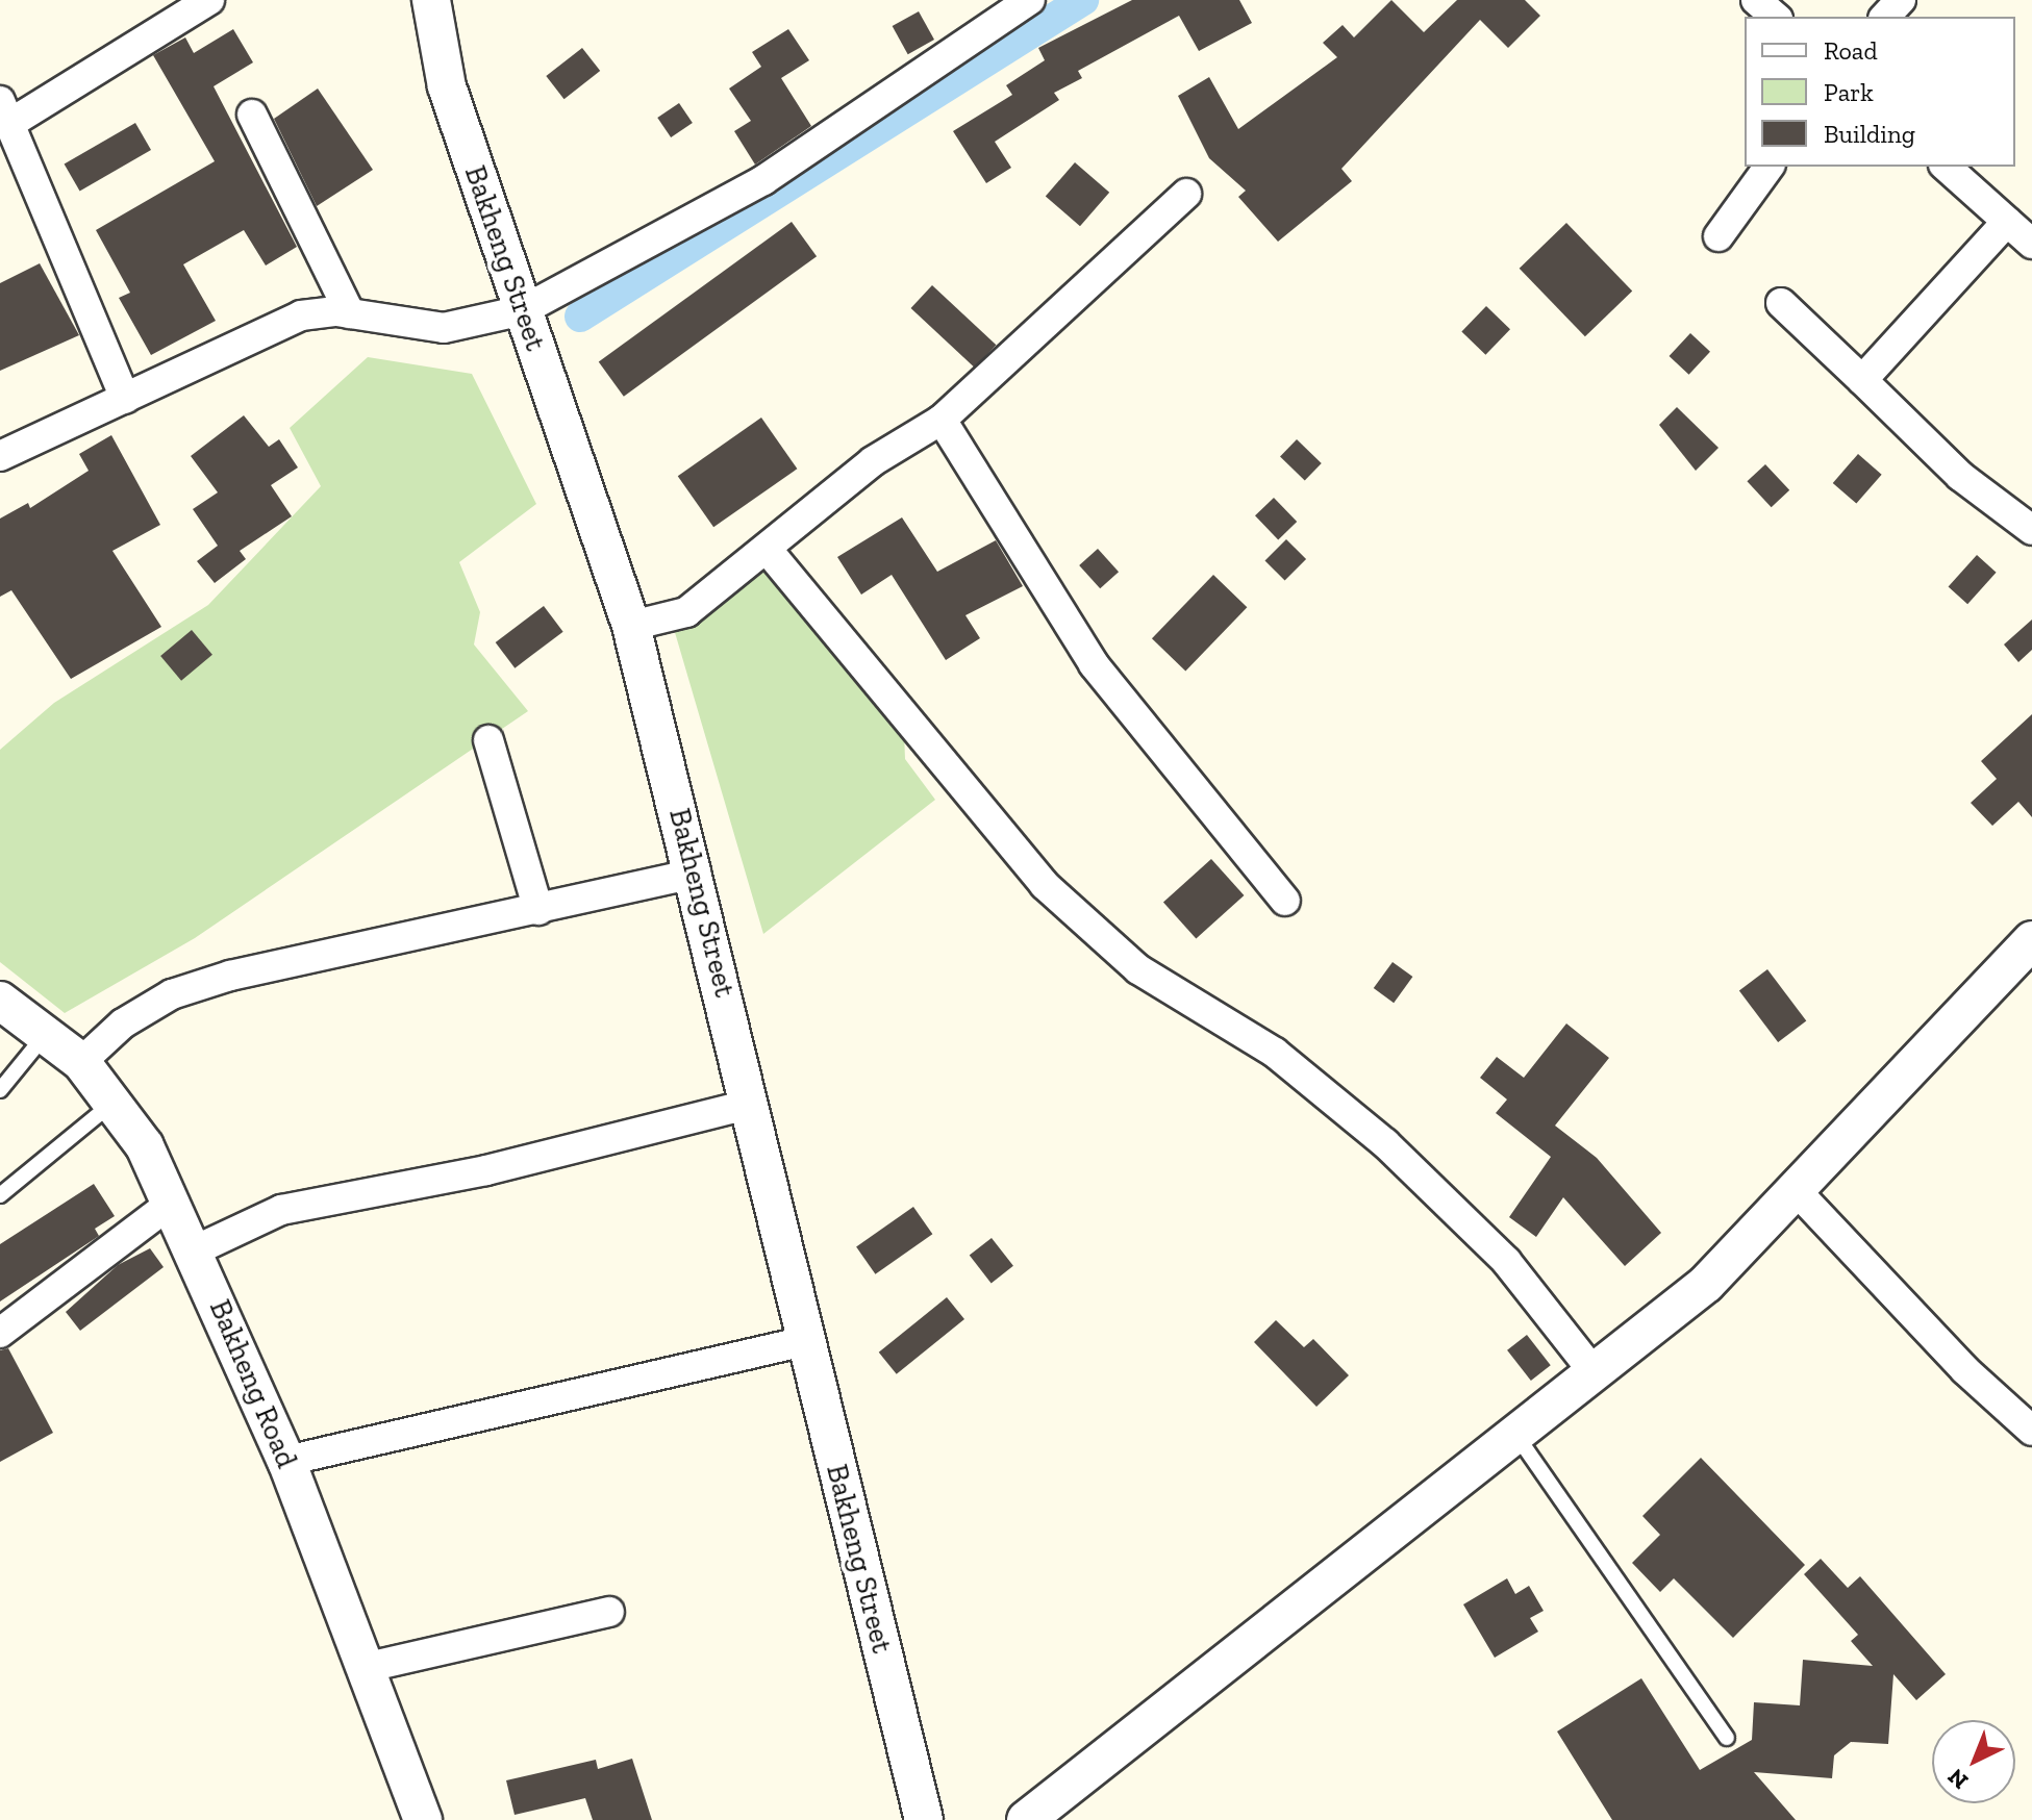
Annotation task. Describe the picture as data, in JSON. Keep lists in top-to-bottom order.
{
  "streets": {
    "street": ["Bakheng Street", "Bakheng Road"]
  },
  "legend": ["Road", "Park", "Building"],
  "north": "bottom left"
}
